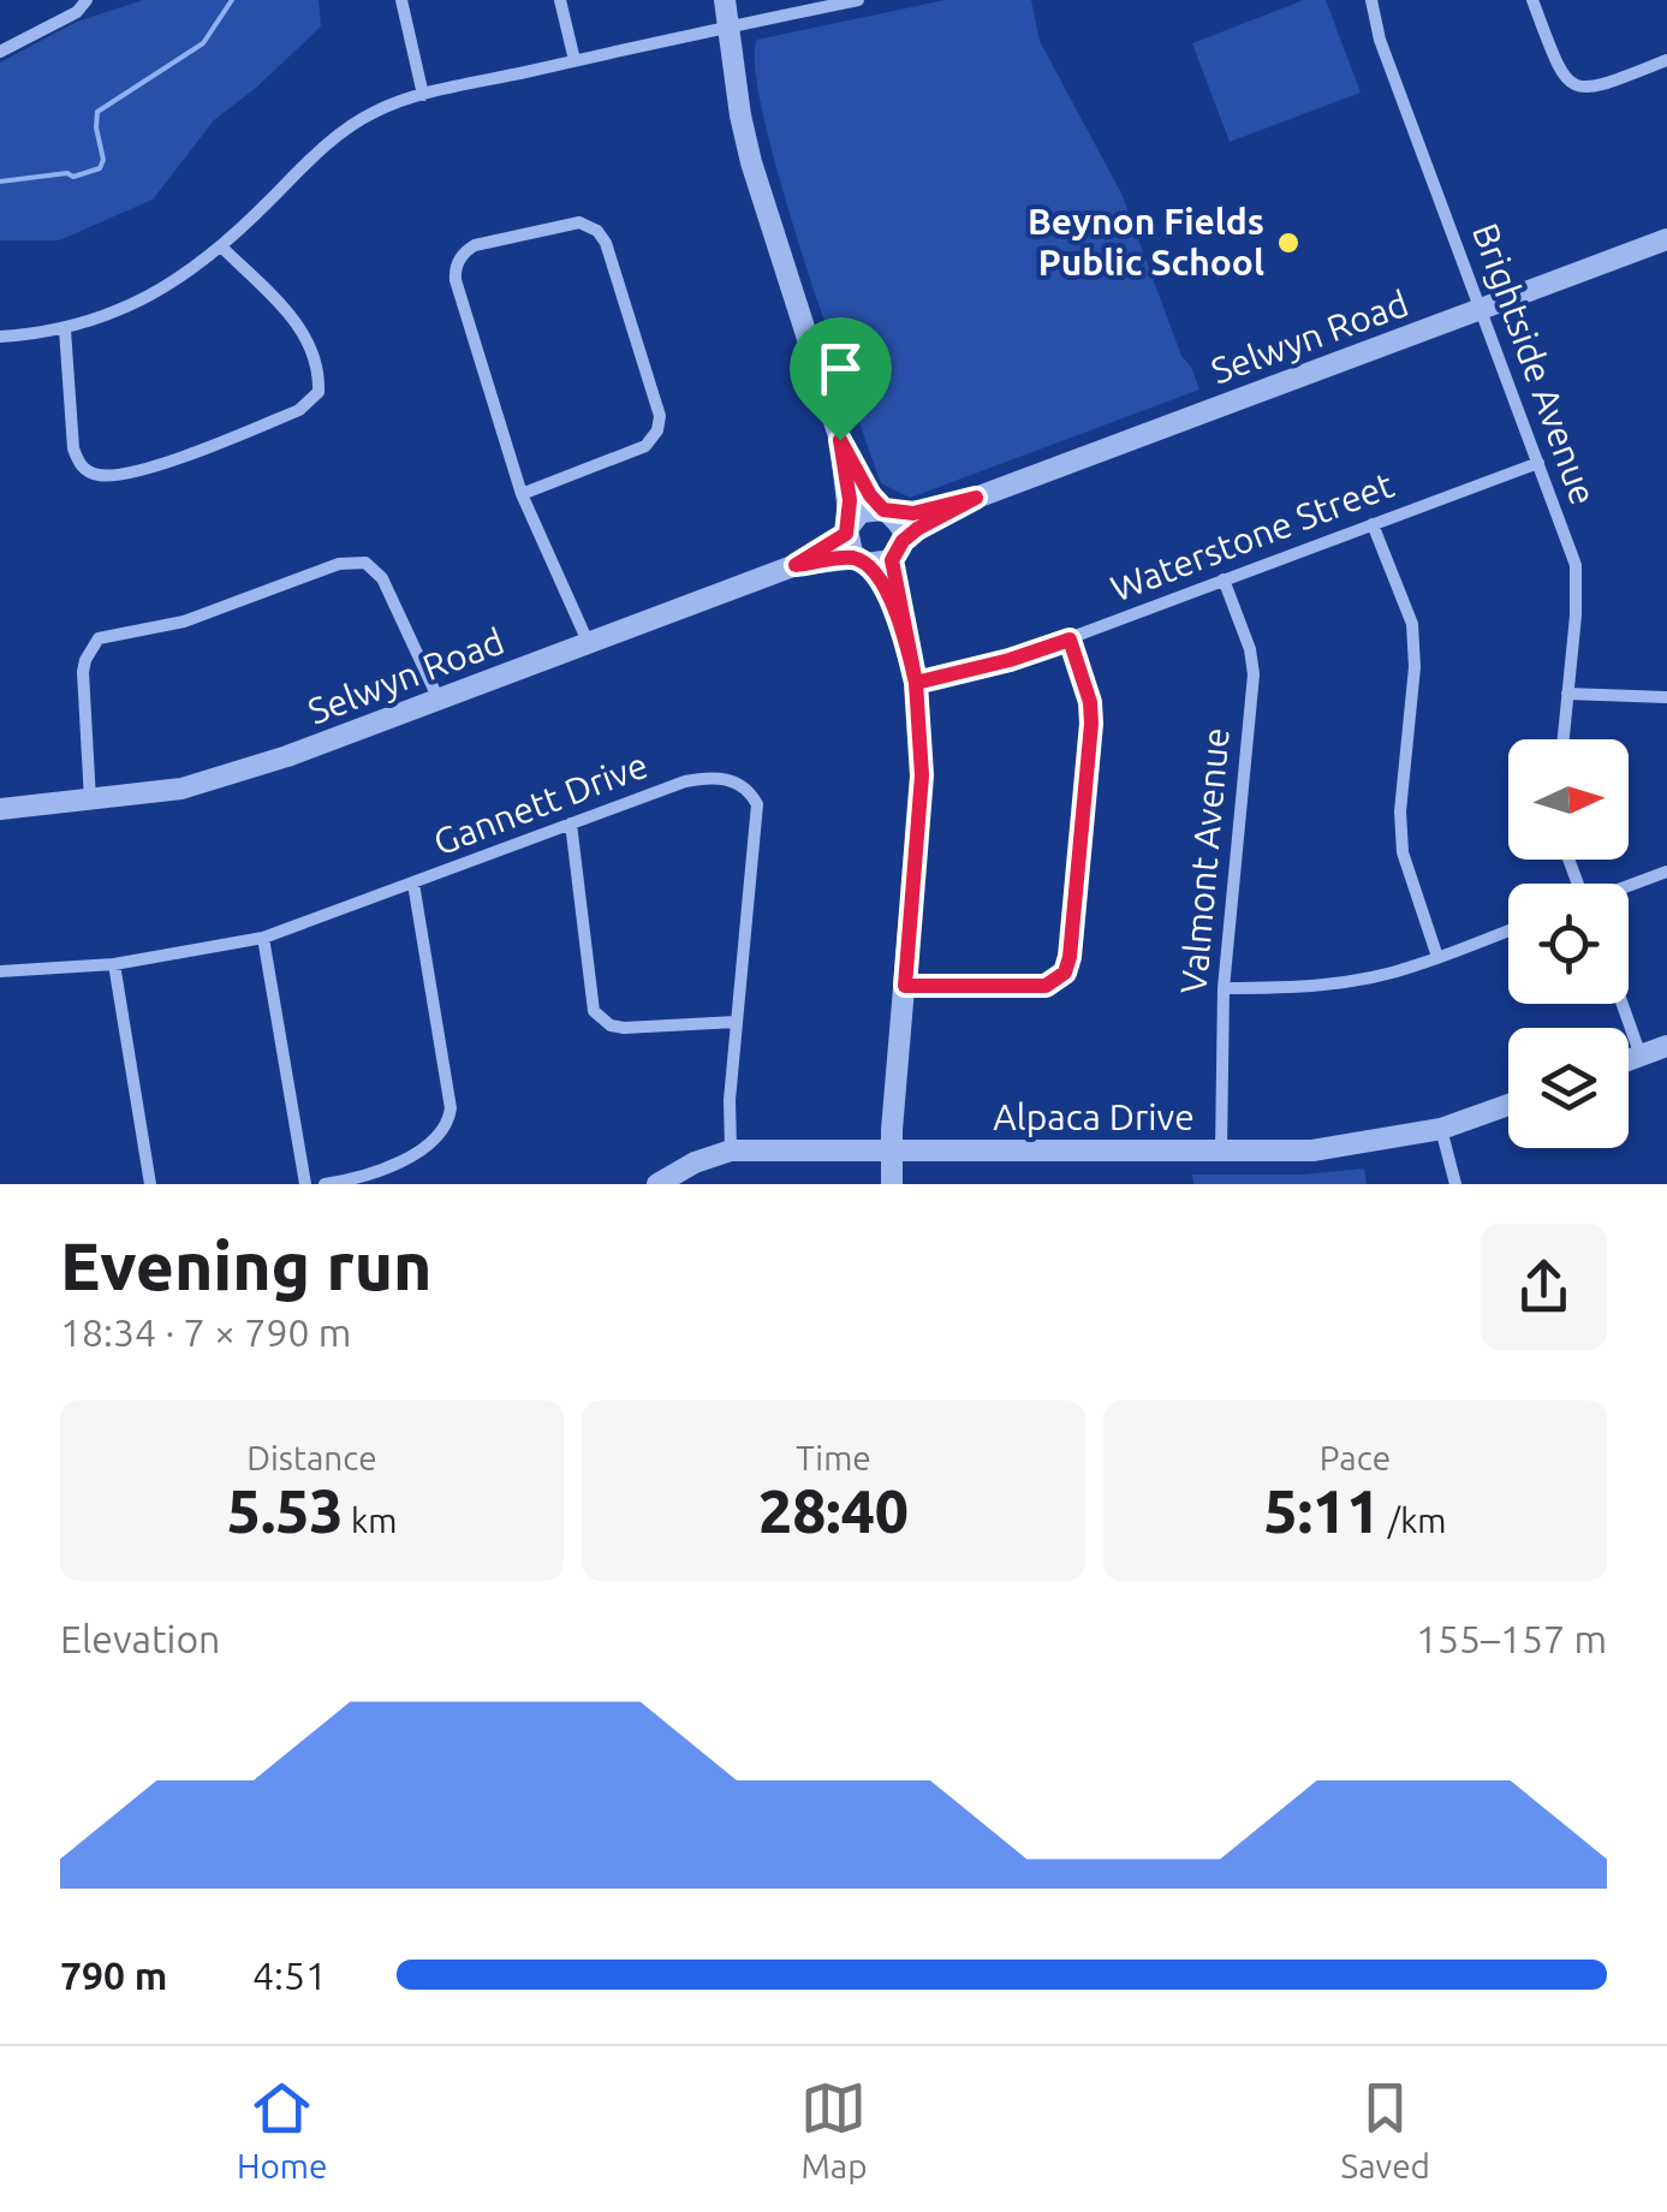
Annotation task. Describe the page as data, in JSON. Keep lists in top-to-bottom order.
{
  "streets": {
    "street": [
      "Selwyn Road",
      "Brightside Avenue",
      "Waterstone Street",
      "Gannett Drive",
      "Valmont Avenue",
      "Alpaca Drive"
    ]
  },
  "crossings": [
    ["Selwyn Road", "Brightside Avenue"],
    ["Brightside Avenue", "Waterstone Street"],
    ["Waterstone Street", "Valmont Avenue"],
    ["Gannett Drive", "Alpaca Drive"],
    ["Valmont Avenue", "Alpaca Drive"]
  ],
  "places": ["Beynon Fields Public School"],
  "north": "right",
  "page": {
    "heading": ["Evening run", "18:34 · 7 × 790 m"],
    "stats": [
      ["Distance", "5.53 km"],
      ["Time", "28:40"],
      ["Pace", "5:11 /km"]
    ],
    "chart": ["Elevation", "155–157 m"],
    "list": [
      {
        "name": "790 m",
        "note": "4:51"
      }
    ],
    "tabs": ["Home", "Map", "Saved"]
  }
}
